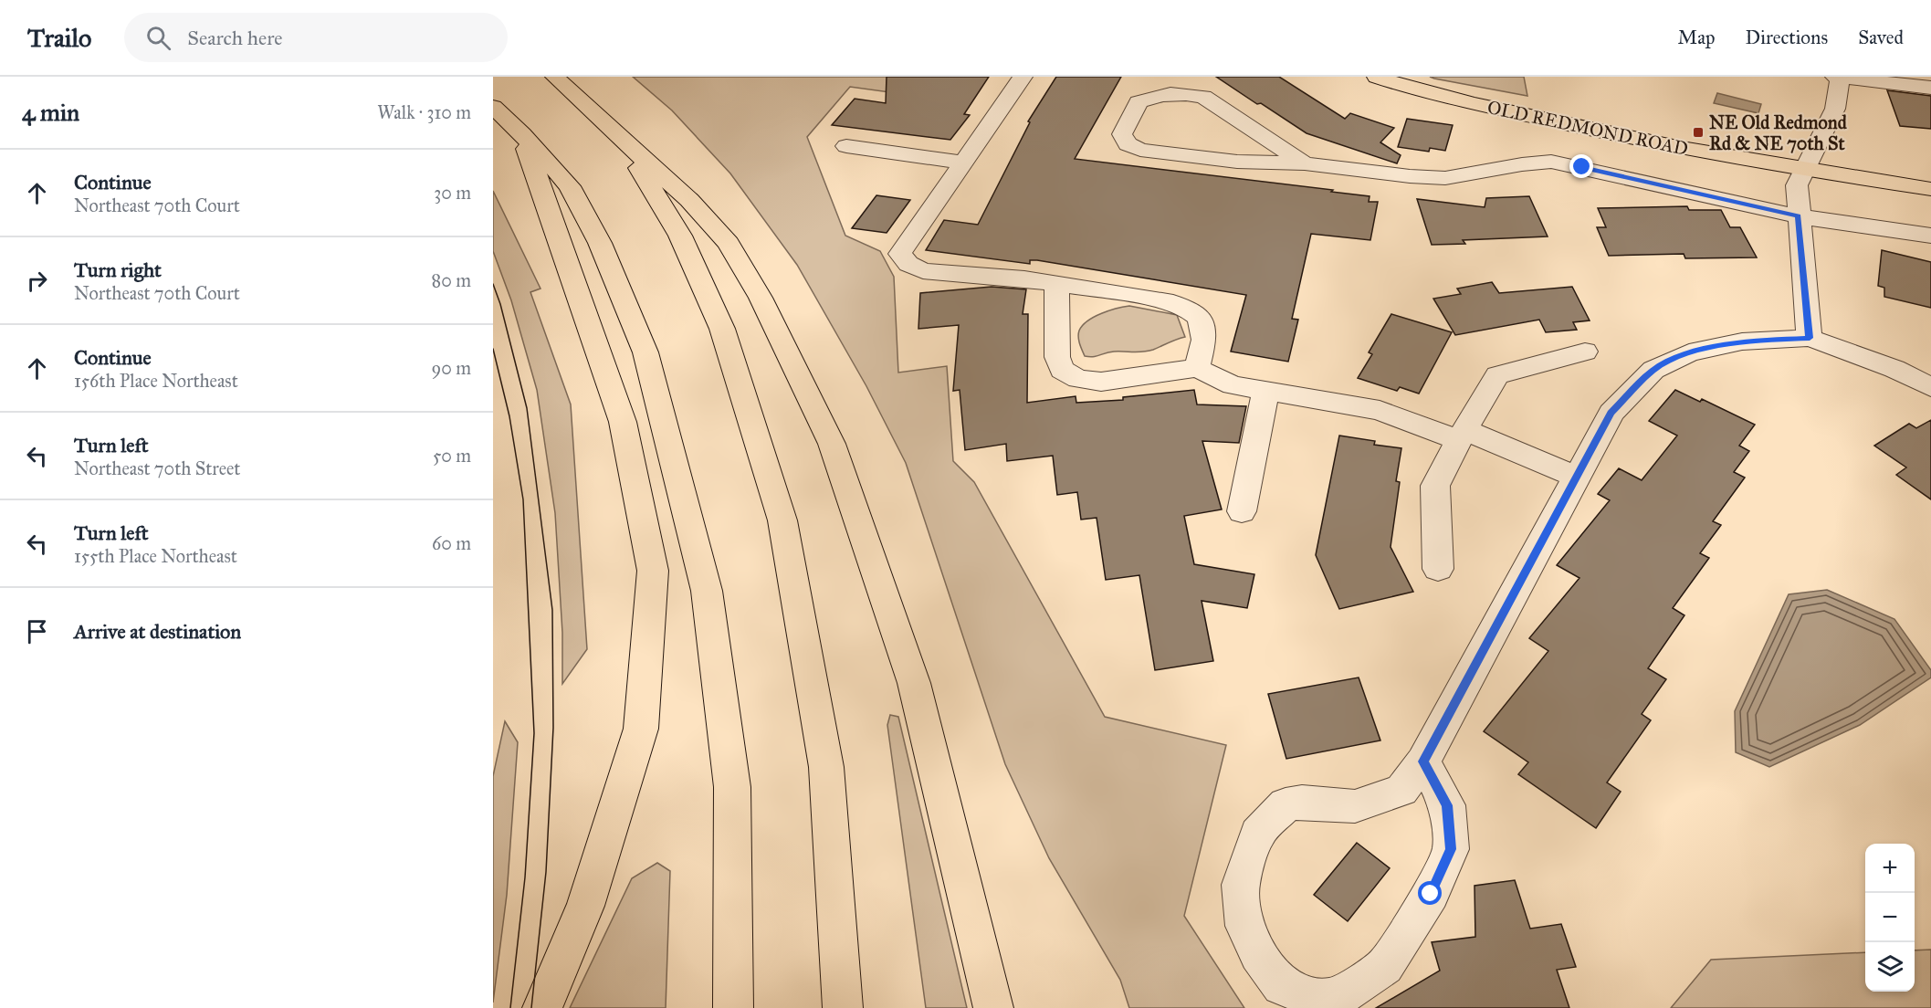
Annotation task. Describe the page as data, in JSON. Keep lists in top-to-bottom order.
{
  "streets": {
    "main road": ["OLD REDMOND ROAD"]
  },
  "places": {
    "transit": ["NE Old Redmond Rd & NE 70th St"]
  },
  "page": {
    "header": "Trailo",
    "search": "Search here",
    "nav": ["Map", "Directions", "Saved"],
    "heading": ["4 min", "Walk · 310 m"],
    "list": [
      ["Continue", "Northeast 70th Court", "30 m"],
      ["Turn right", "Northeast 70th Court", "80 m"],
      ["Continue", "156th Place Northeast", "90 m"],
      ["Turn left", "Northeast 70th Street", "50 m"],
      ["Turn left", "155th Place Northeast", "60 m"],
      "Arrive at destination"
    ],
    "map_buttons": ["+", "−"]
  }
}
